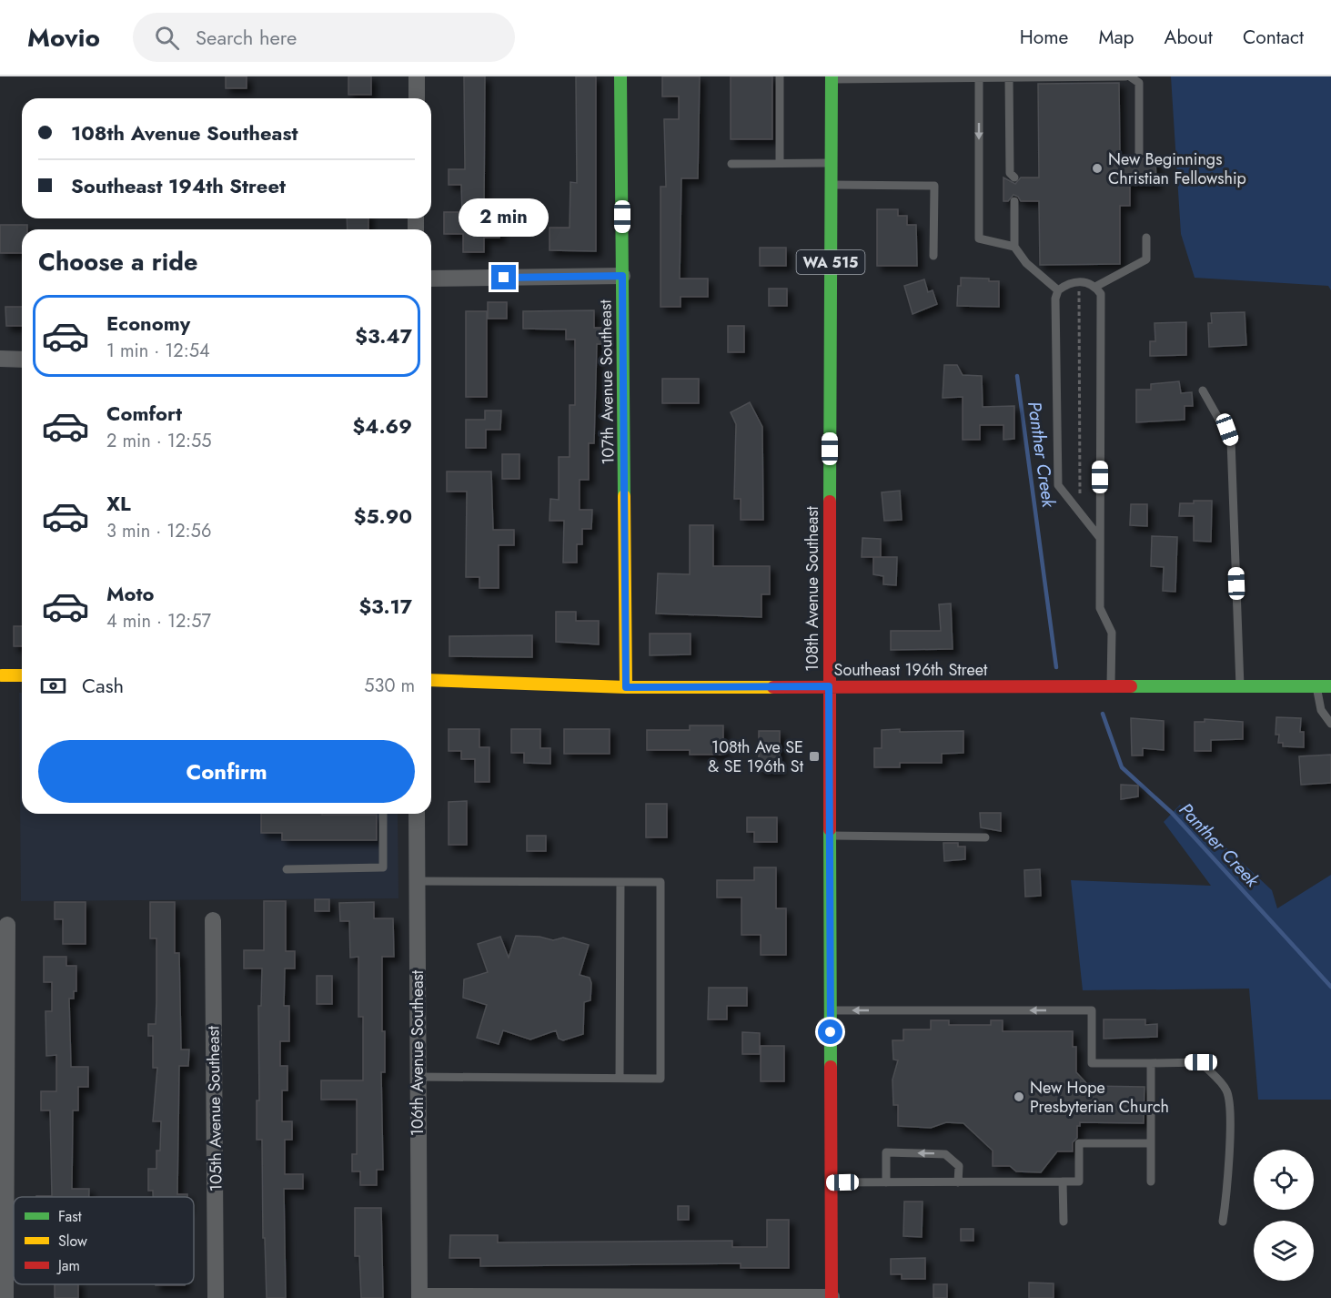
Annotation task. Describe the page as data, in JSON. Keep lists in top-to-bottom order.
{
  "streets": {
    "street": [
      "WA 515",
      "107th Avenue Southeast",
      "108th Avenue Southeast",
      "Southeast 196th Street",
      "106th Avenue Southeast",
      "105th Avenue Southeast"
    ]
  },
  "crossings": [
    ["107th Avenue Southeast", "Southeast 196th Street"],
    ["108th Avenue Southeast", "Southeast 196th Street"]
  ],
  "water": ["Panther Creek"],
  "places": {
    "other": ["New Beginnings Christian Fellowship", "New Hope Presbyterian Church"],
    "transit": ["108th Ave SE & SE 196th St"]
  },
  "legend": ["Fast", "Slow", "Jam"],
  "page": {
    "header": "Movio",
    "search": "Search here",
    "nav": [
      "Home",
      "Map",
      "About",
      "Contact"
    ],
    "banner": ["108th Avenue Southeast", "Southeast 194th Street"],
    "bubble": "2 min",
    "heading": "Choose a ride",
    "list": [
      {
        "name": "Economy",
        "note": "1 min · 12:54",
        "value": "$3.47"
      },
      {
        "name": "Comfort",
        "note": "2 min · 12:55",
        "value": "$4.69"
      },
      {
        "name": "XL",
        "note": "3 min · 12:56",
        "value": "$5.90"
      },
      {
        "name": "Moto",
        "note": "4 min · 12:57",
        "value": "$3.17"
      }
    ],
    "pay": ["Cash", "530 m"],
    "buttons": "Confirm"
  }
}
